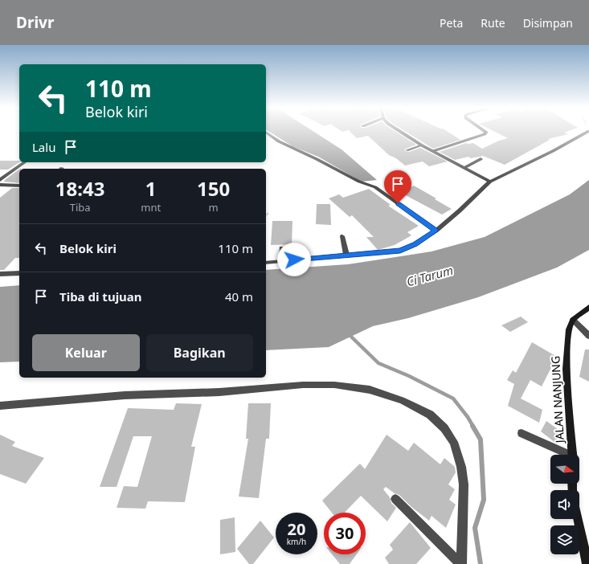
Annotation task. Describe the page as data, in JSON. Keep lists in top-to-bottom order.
{
  "streets": {
    "main road": ["JALAN NANJUNG"]
  },
  "water": ["Ci Tarum"],
  "north": "right",
  "page": {
    "header": "Drivr",
    "nav": ["Peta", "Rute", "Disimpan"],
    "turn": ["110 m", "Belok kiri"],
    "then": "Lalu",
    "eta": [
      "18:43",
      "Tiba",
      "1",
      "mnt",
      "150",
      "m"
    ],
    "list": [
      {
        "name": "Belok kiri",
        "value": "110 m"
      },
      {
        "name": "Tiba di tujuan",
        "value": "40 m"
      }
    ],
    "buttons": ["Keluar", "Bagikan"],
    "speed": "20 km/h",
    "limit": "30"
  }
}
